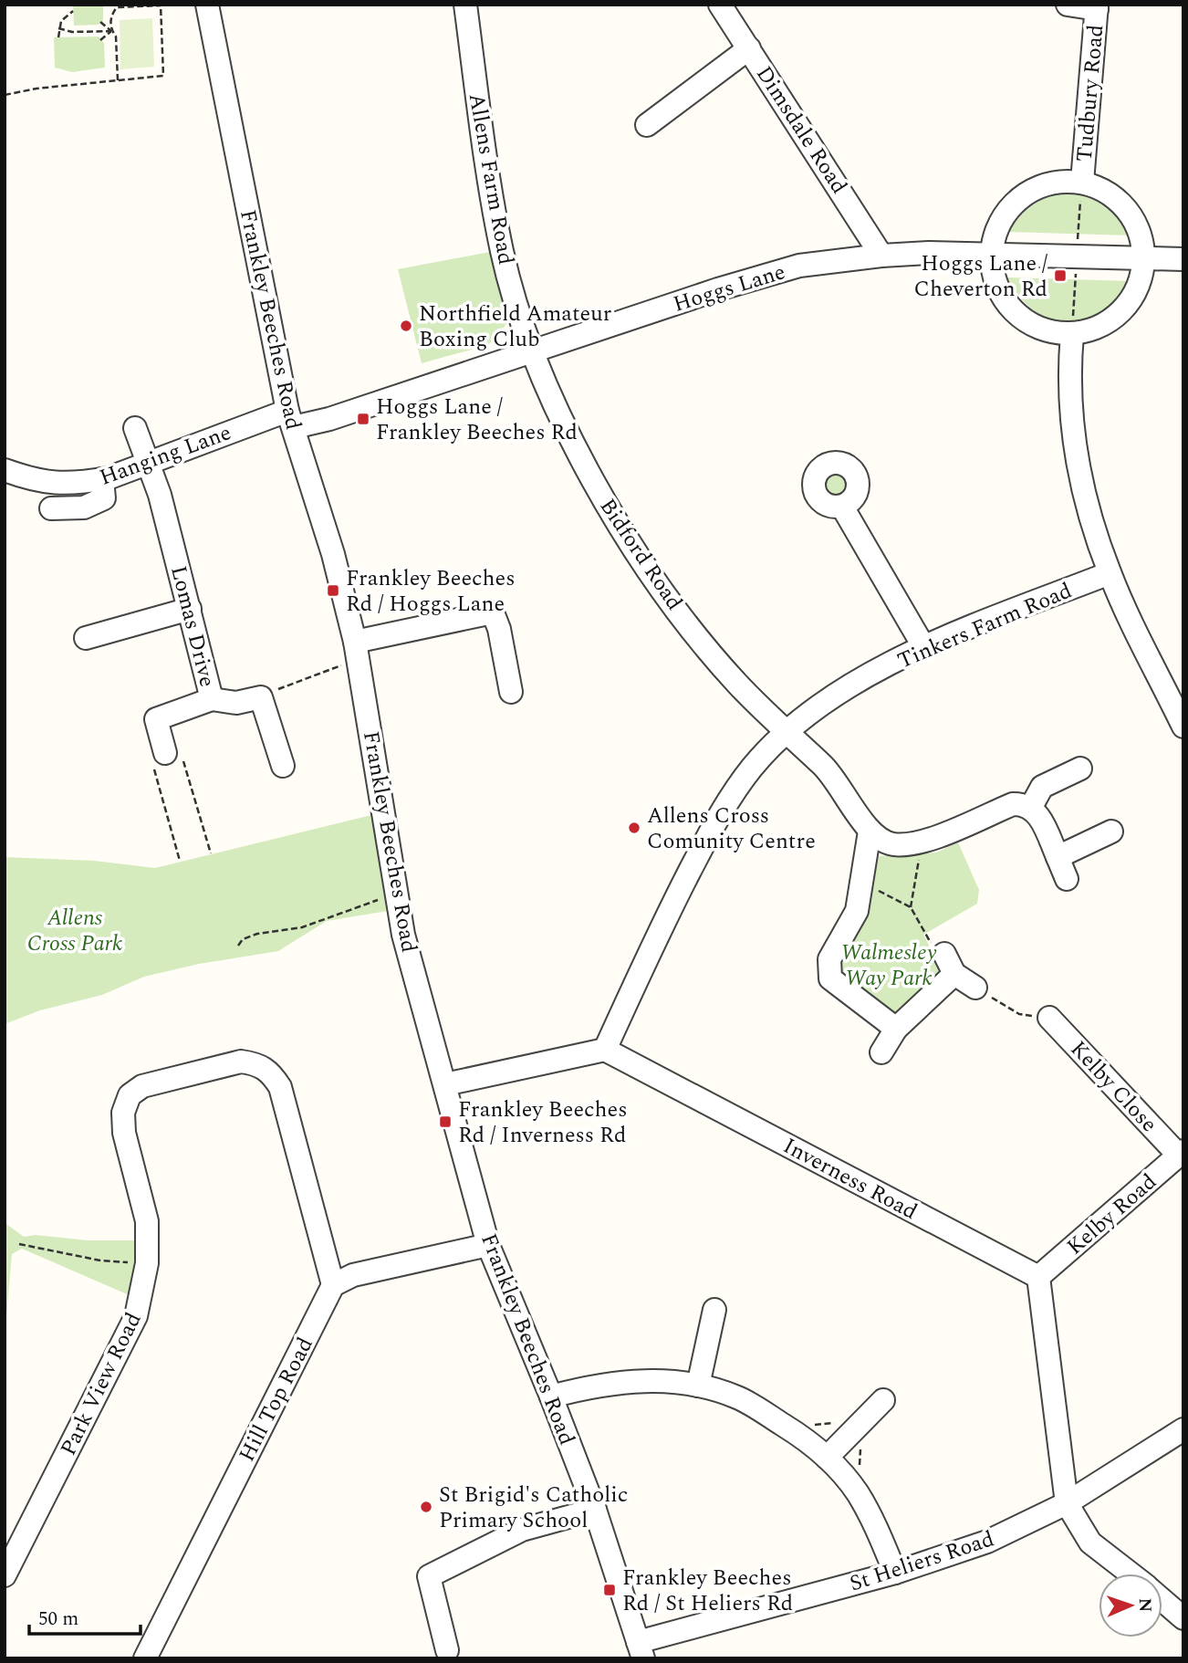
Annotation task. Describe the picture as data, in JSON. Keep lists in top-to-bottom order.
{
  "streets": {
    "street": [
      "Tudbury Road",
      "Dimsdale Road",
      "Allens Farm Road",
      "Hoggs Lane",
      "Frankley Beeches Road",
      "Hanging Lane",
      "Bidford Road",
      "Tinkers Farm Road",
      "Lomas Drive",
      "Kelby Close",
      "Inverness Road",
      "Kelby Road",
      "Park View Road",
      "Hill Top Road",
      "St Heliers Road"
    ]
  },
  "crossings": [
    ["Tudbury Road", "Hoggs Lane"],
    ["Dimsdale Road", "Hoggs Lane"],
    ["Allens Farm Road", "Hoggs Lane"],
    ["Allens Farm Road", "Bidford Road"],
    ["Hoggs Lane", "Frankley Beeches Road"],
    ["Hoggs Lane", "Hanging Lane"],
    ["Hoggs Lane", "Bidford Road"],
    ["Frankley Beeches Road", "Hanging Lane"],
    ["Frankley Beeches Road", "St Heliers Road"],
    ["Hanging Lane", "Lomas Drive"],
    ["Bidford Road", "Tinkers Farm Road"],
    ["Tinkers Farm Road", "Inverness Road"],
    ["Kelby Close", "Kelby Road"],
    ["Inverness Road", "Kelby Road"],
    ["Park View Road", "Hill Top Road"]
  ],
  "parks": ["Allens Cross Park", "Walmesley Way Park"],
  "places": {
    "transit": [
      "Hoggs Lane / Cheverton Rd",
      "Hoggs Lane / Frankley Beeches Rd",
      "Frankley Beeches Rd / Hoggs Lane",
      "Frankley Beeches Rd / Inverness Rd",
      "Frankley Beeches Rd / St Heliers Rd"
    ],
    "other": ["Northfield Amateur Boxing Club", "Allens Cross Comunity Centre", "St Brigid's Catholic Primary School"]
  },
  "scale_bar": "50 m",
  "north": "right"
}
